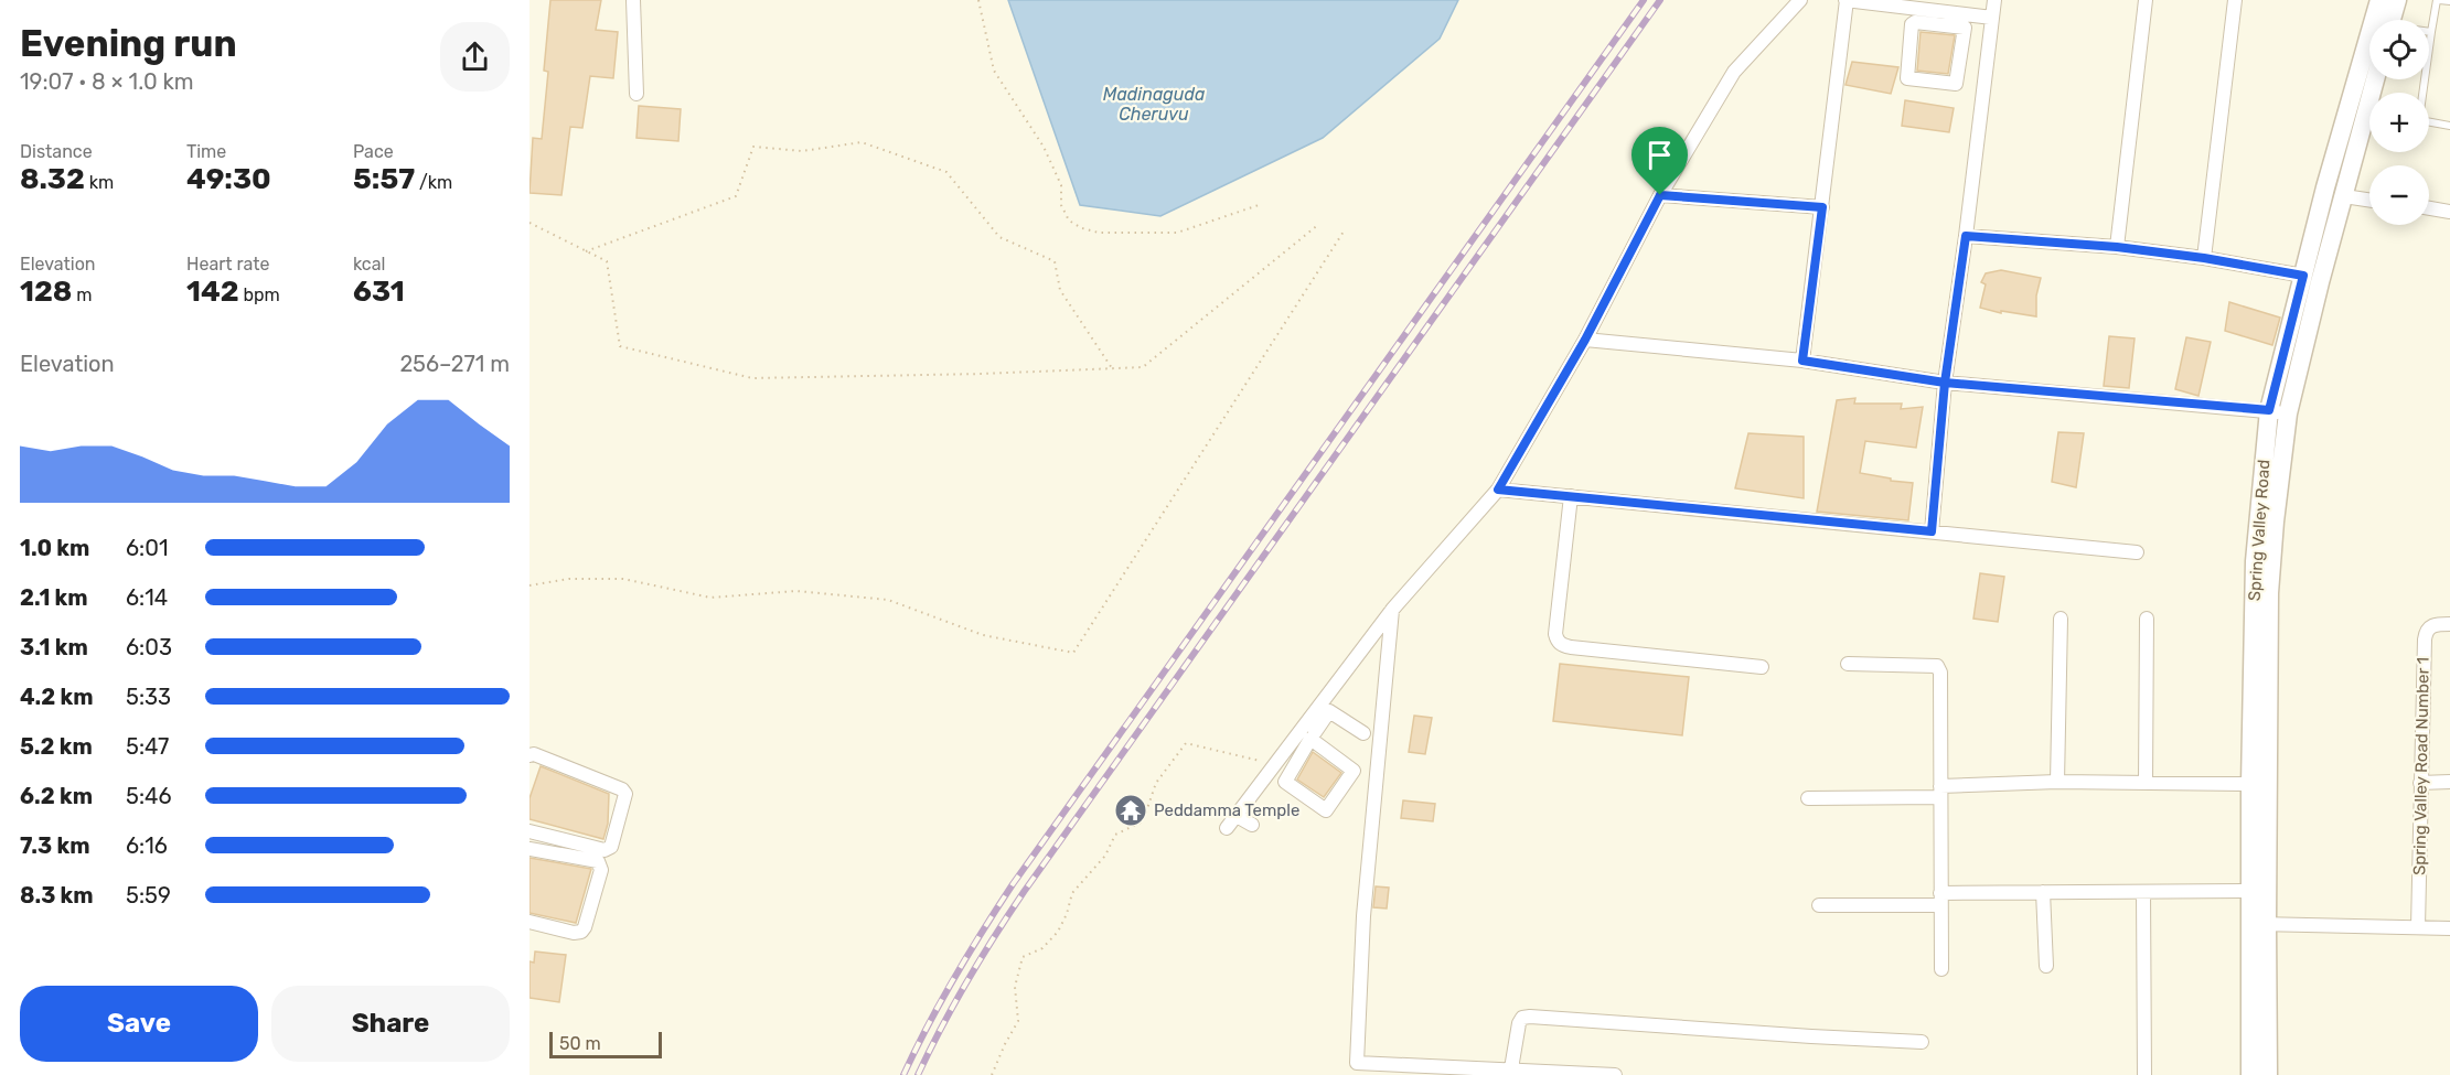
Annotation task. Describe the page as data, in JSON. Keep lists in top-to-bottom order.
{
  "streets": {
    "street": ["Spring Valley Road", "Spring Valley Road Number 1"]
  },
  "water": ["Madinaguda Cheruvu"],
  "places": {
    "temple": ["Peddamma Temple"]
  },
  "scale_bar": "50 m",
  "page": {
    "heading": ["Evening run", "19:07 · 8 × 1.0 km"],
    "map_buttons": ["+", "−"],
    "stats": [
      ["Distance", "8.32 km"],
      ["Time", "49:30"],
      ["Pace", "5:57 /km"],
      ["Elevation", "128 m"],
      ["Heart rate", "142 bpm"],
      ["kcal", "631"]
    ],
    "chart": ["Elevation", "256–271 m"],
    "list": [
      {
        "name": "1.0 km",
        "note": "6:01"
      },
      {
        "name": "2.1 km",
        "note": "6:14"
      },
      {
        "name": "3.1 km",
        "note": "6:03"
      },
      {
        "name": "4.2 km",
        "note": "5:33"
      },
      {
        "name": "5.2 km",
        "note": "5:47"
      },
      {
        "name": "6.2 km",
        "note": "5:46"
      },
      {
        "name": "7.3 km",
        "note": "6:16"
      },
      {
        "name": "8.3 km",
        "note": "5:59"
      }
    ],
    "buttons": ["Save", "Share"],
    "scale": "50 m"
  }
}
